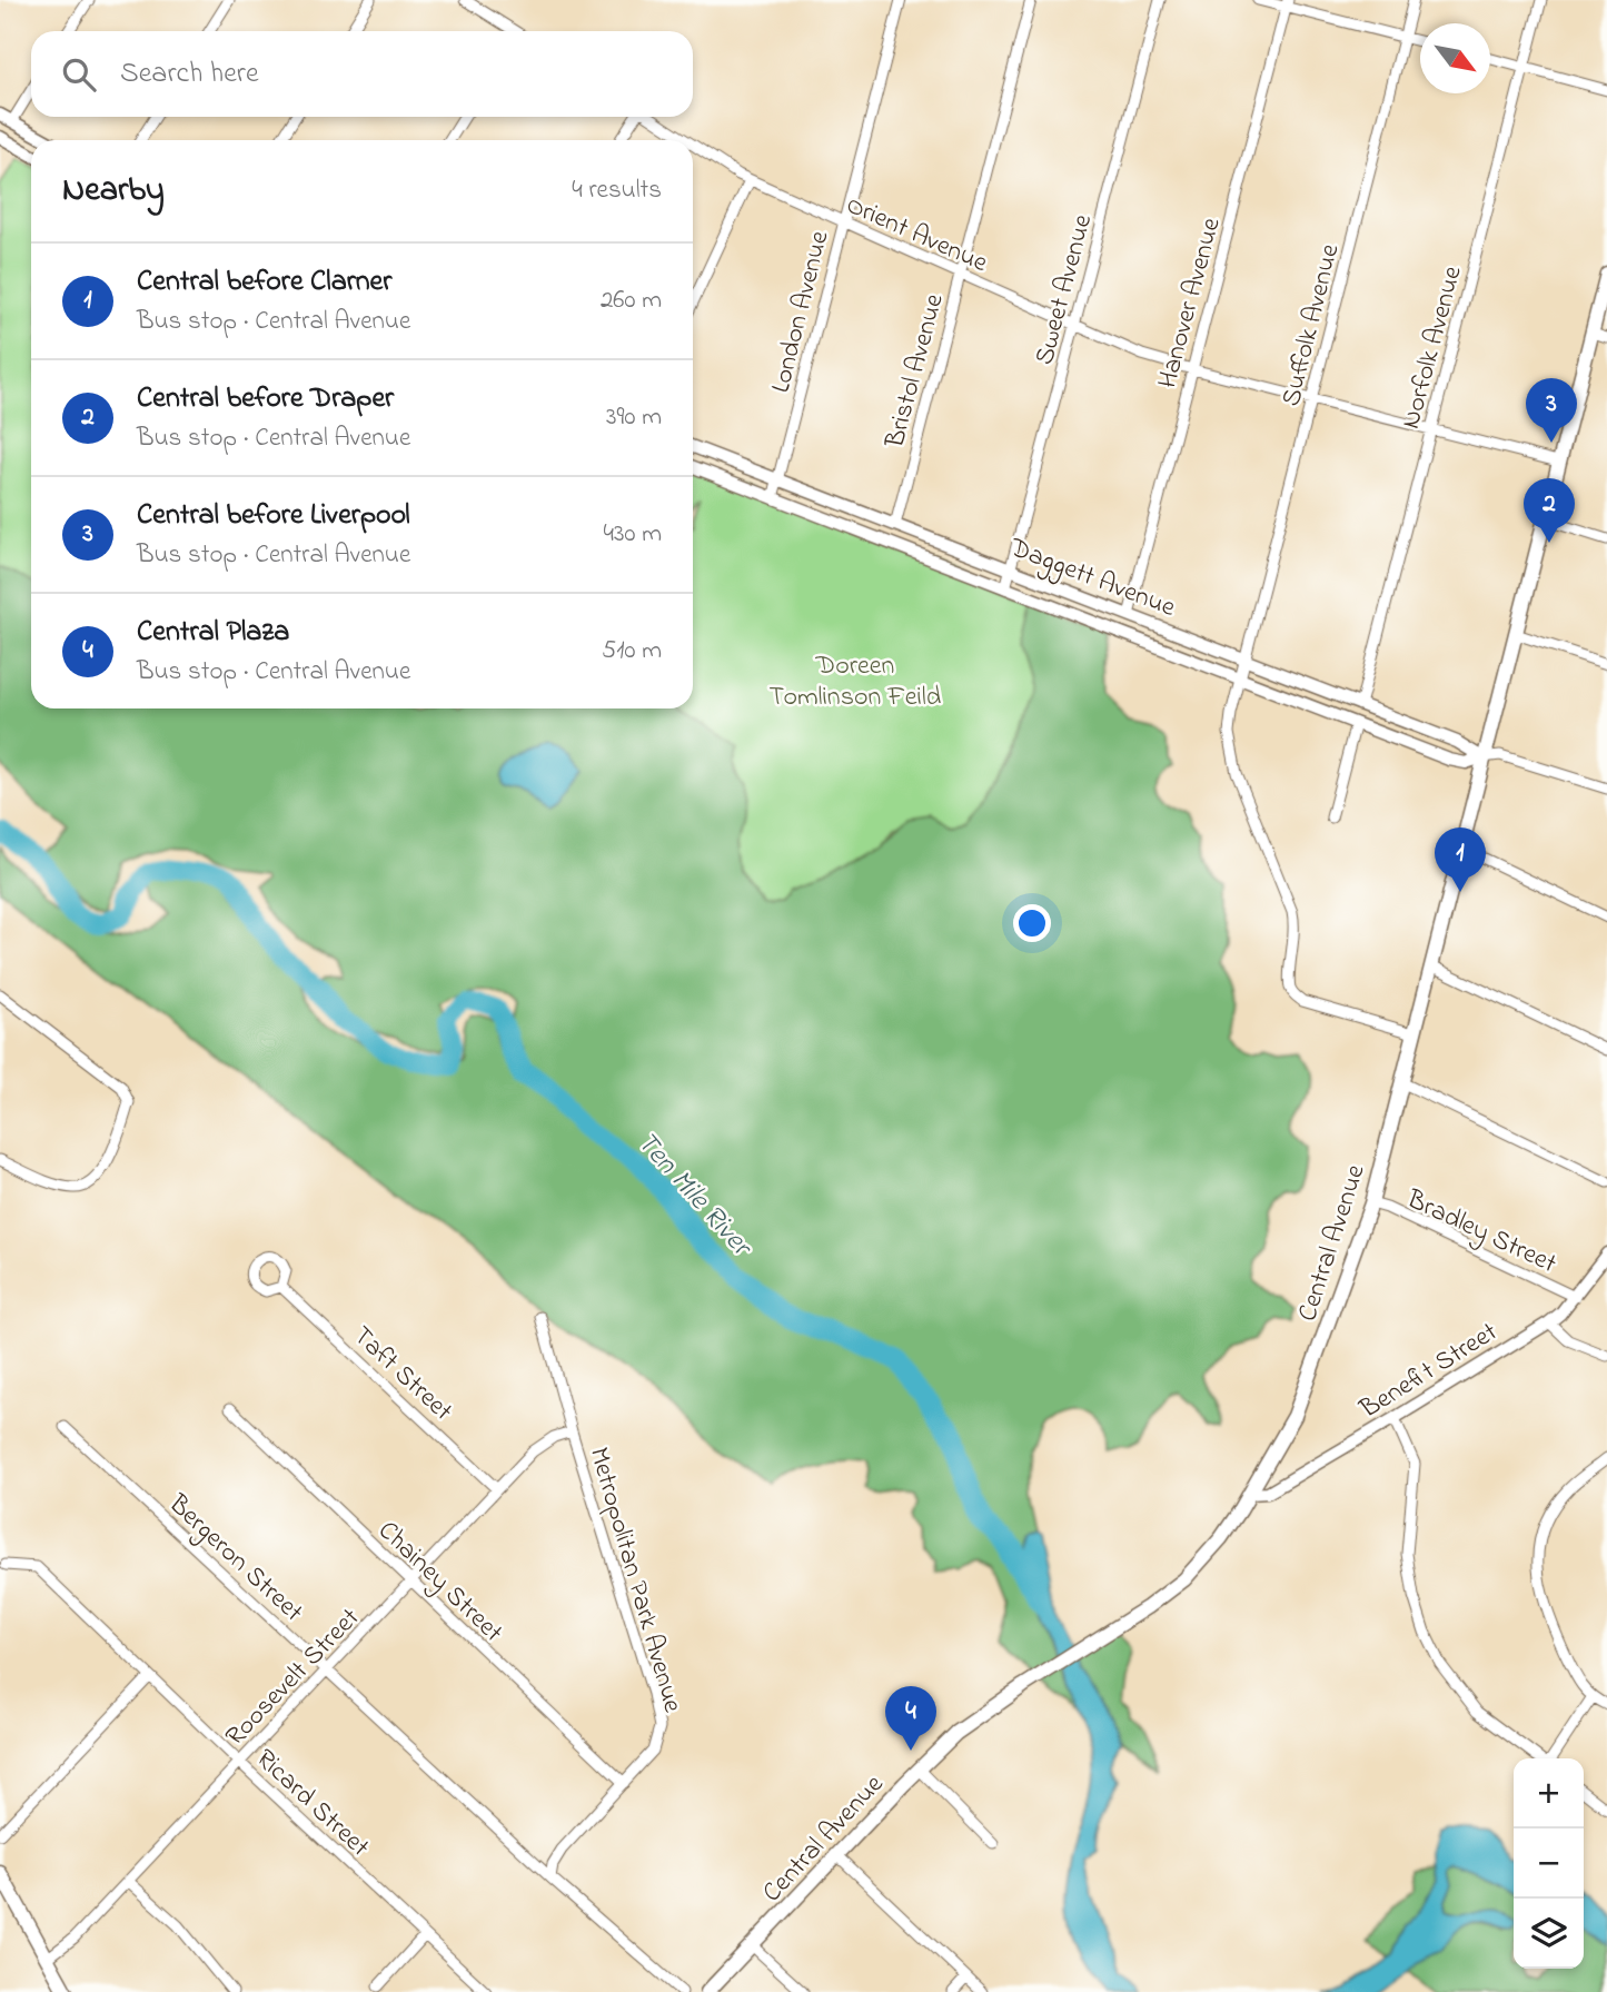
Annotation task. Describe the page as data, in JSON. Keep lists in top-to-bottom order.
{
  "streets": {
    "main road": ["Central Avenue"],
    "street": [
      "Orient Avenue",
      "Sweet Avenue",
      "Hanover Avenue",
      "London Avenue",
      "Suffolk Avenue",
      "Norfolk Avenue",
      "Bristol Avenue",
      "Daggett Avenue",
      "Bradley Street",
      "Benefit Street",
      "Taft Street",
      "Bergeron Street",
      "Metropolitan Park Avenue",
      "Chainey Street",
      "Roosevelt Street",
      "Ricard Street"
    ]
  },
  "crossings": [
    ["Orient Avenue", "Sweet Avenue"],
    ["Orient Avenue", "Hanover Avenue"],
    ["Orient Avenue", "London Avenue"],
    ["Orient Avenue", "Suffolk Avenue"],
    ["Orient Avenue", "Norfolk Avenue"],
    ["Orient Avenue", "Bristol Avenue"],
    ["Orient Avenue", "Central Avenue"],
    ["Sweet Avenue", "Daggett Avenue"],
    ["Hanover Avenue", "Daggett Avenue"],
    ["London Avenue", "Daggett Avenue"],
    ["Suffolk Avenue", "Daggett Avenue"],
    ["Suffolk Avenue", "Central Avenue"],
    ["Norfolk Avenue", "Daggett Avenue"],
    ["Bristol Avenue", "Daggett Avenue"],
    ["Daggett Avenue", "Central Avenue"],
    ["Bradley Street", "Central Avenue"],
    ["Bradley Street", "Benefit Street"],
    ["Central Avenue", "Benefit Street"],
    ["Taft Street", "Roosevelt Street"],
    ["Bergeron Street", "Metropolitan Park Avenue"],
    ["Bergeron Street", "Roosevelt Street"],
    ["Metropolitan Park Avenue", "Chainey Street"],
    ["Metropolitan Park Avenue", "Roosevelt Street"],
    ["Chainey Street", "Roosevelt Street"],
    ["Roosevelt Street", "Ricard Street"]
  ],
  "water": ["Ten Mile River"],
  "parks": ["Doreen Tomlinson Feild"],
  "north": "bottom right",
  "page": {
    "search": "Search here",
    "heading": ["Nearby", "4 results"],
    "list": [
      {
        "mark": "1",
        "name": "Central before Clarner",
        "note": "Bus stop · Central Avenue",
        "value": "260 m"
      },
      {
        "mark": "2",
        "name": "Central before Draper",
        "note": "Bus stop · Central Avenue",
        "value": "390 m"
      },
      {
        "mark": "3",
        "name": "Central before Liverpool",
        "note": "Bus stop · Central Avenue",
        "value": "430 m"
      },
      {
        "mark": "4",
        "name": "Central Plaza",
        "note": "Bus stop · Central Avenue",
        "value": "510 m"
      }
    ],
    "pins": [
      "3",
      "2",
      "1",
      "4"
    ],
    "map_buttons": ["+", "−"]
  }
}
